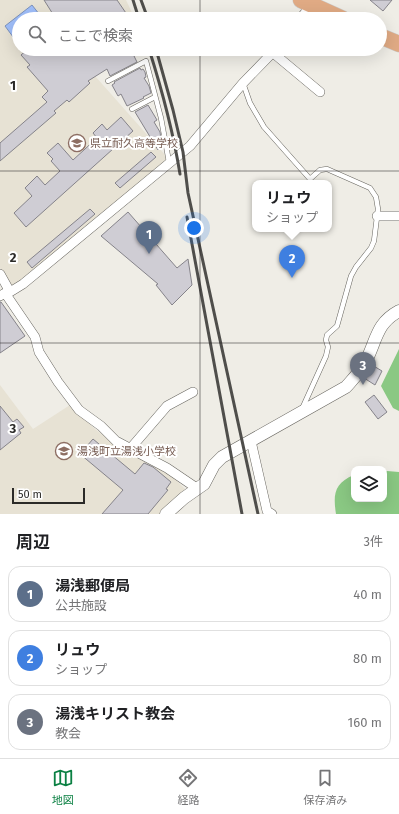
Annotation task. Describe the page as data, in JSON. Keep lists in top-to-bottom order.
{
  "places": {
    "school or university": ["県立耐久高等学校", "湯浅町立湯浅小学校"]
  },
  "scale_bar": "50 m",
  "page": {
    "search": "ここで検索",
    "popup": ["リュウ", "ショップ"],
    "pins": ["1", "2", "3"],
    "scale": "50 m",
    "heading": ["周辺", "3件"],
    "list": [
      {
        "mark": "1",
        "name": "湯浅郵便局",
        "note": "公共施設",
        "value": "40 m"
      },
      {
        "mark": "2",
        "name": "リュウ",
        "note": "ショップ",
        "value": "80 m"
      },
      {
        "mark": "3",
        "name": "湯浅キリスト教会",
        "note": "教会",
        "value": "160 m"
      }
    ],
    "nav": ["地図", "経路", "保存済み"]
  },
  "grid": {
    "rows": ["1", "2", "3"]
  }
}
